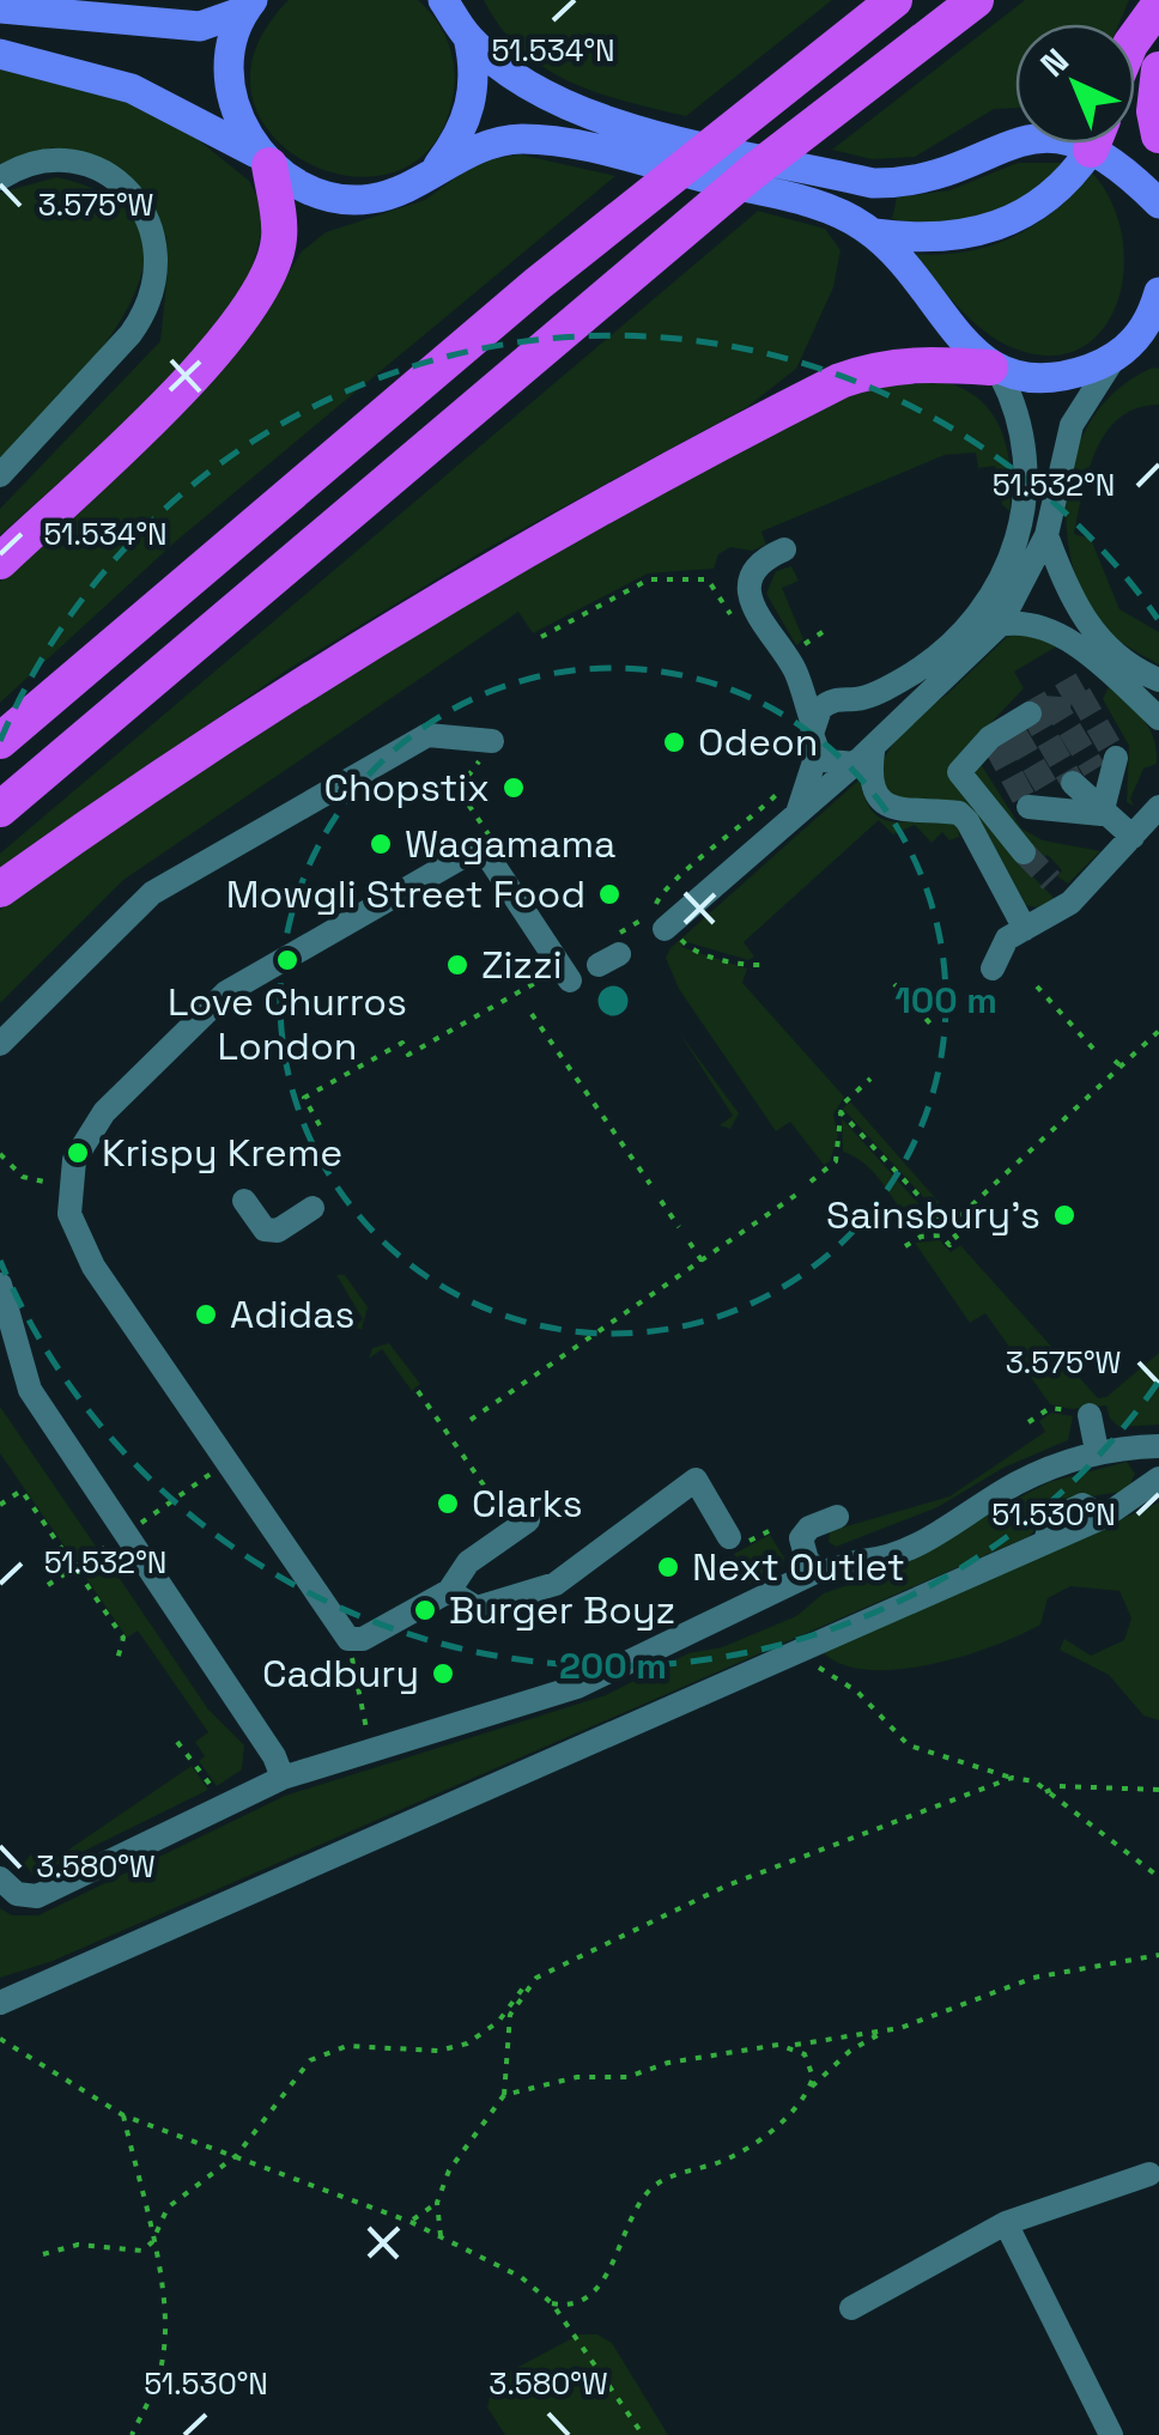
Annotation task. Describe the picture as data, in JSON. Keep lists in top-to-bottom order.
{
  "places": [
    "Odeon",
    "Chopstix",
    "Wagamama",
    "Mowgli Street Food",
    "Love Churros London",
    "Zizzi",
    "Krispy Kreme",
    "Sainsbury's",
    "Adidas",
    "Clarks",
    "Next Outlet",
    "Burger Boyz",
    "Cadbury"
  ],
  "north": "top left",
  "coordinates": [
    "51.534°N",
    "3.575°W",
    "51.532°N",
    "51.530°N",
    "3.580°W"
  ],
  "rings": ["100 m", "200 m"]
}
